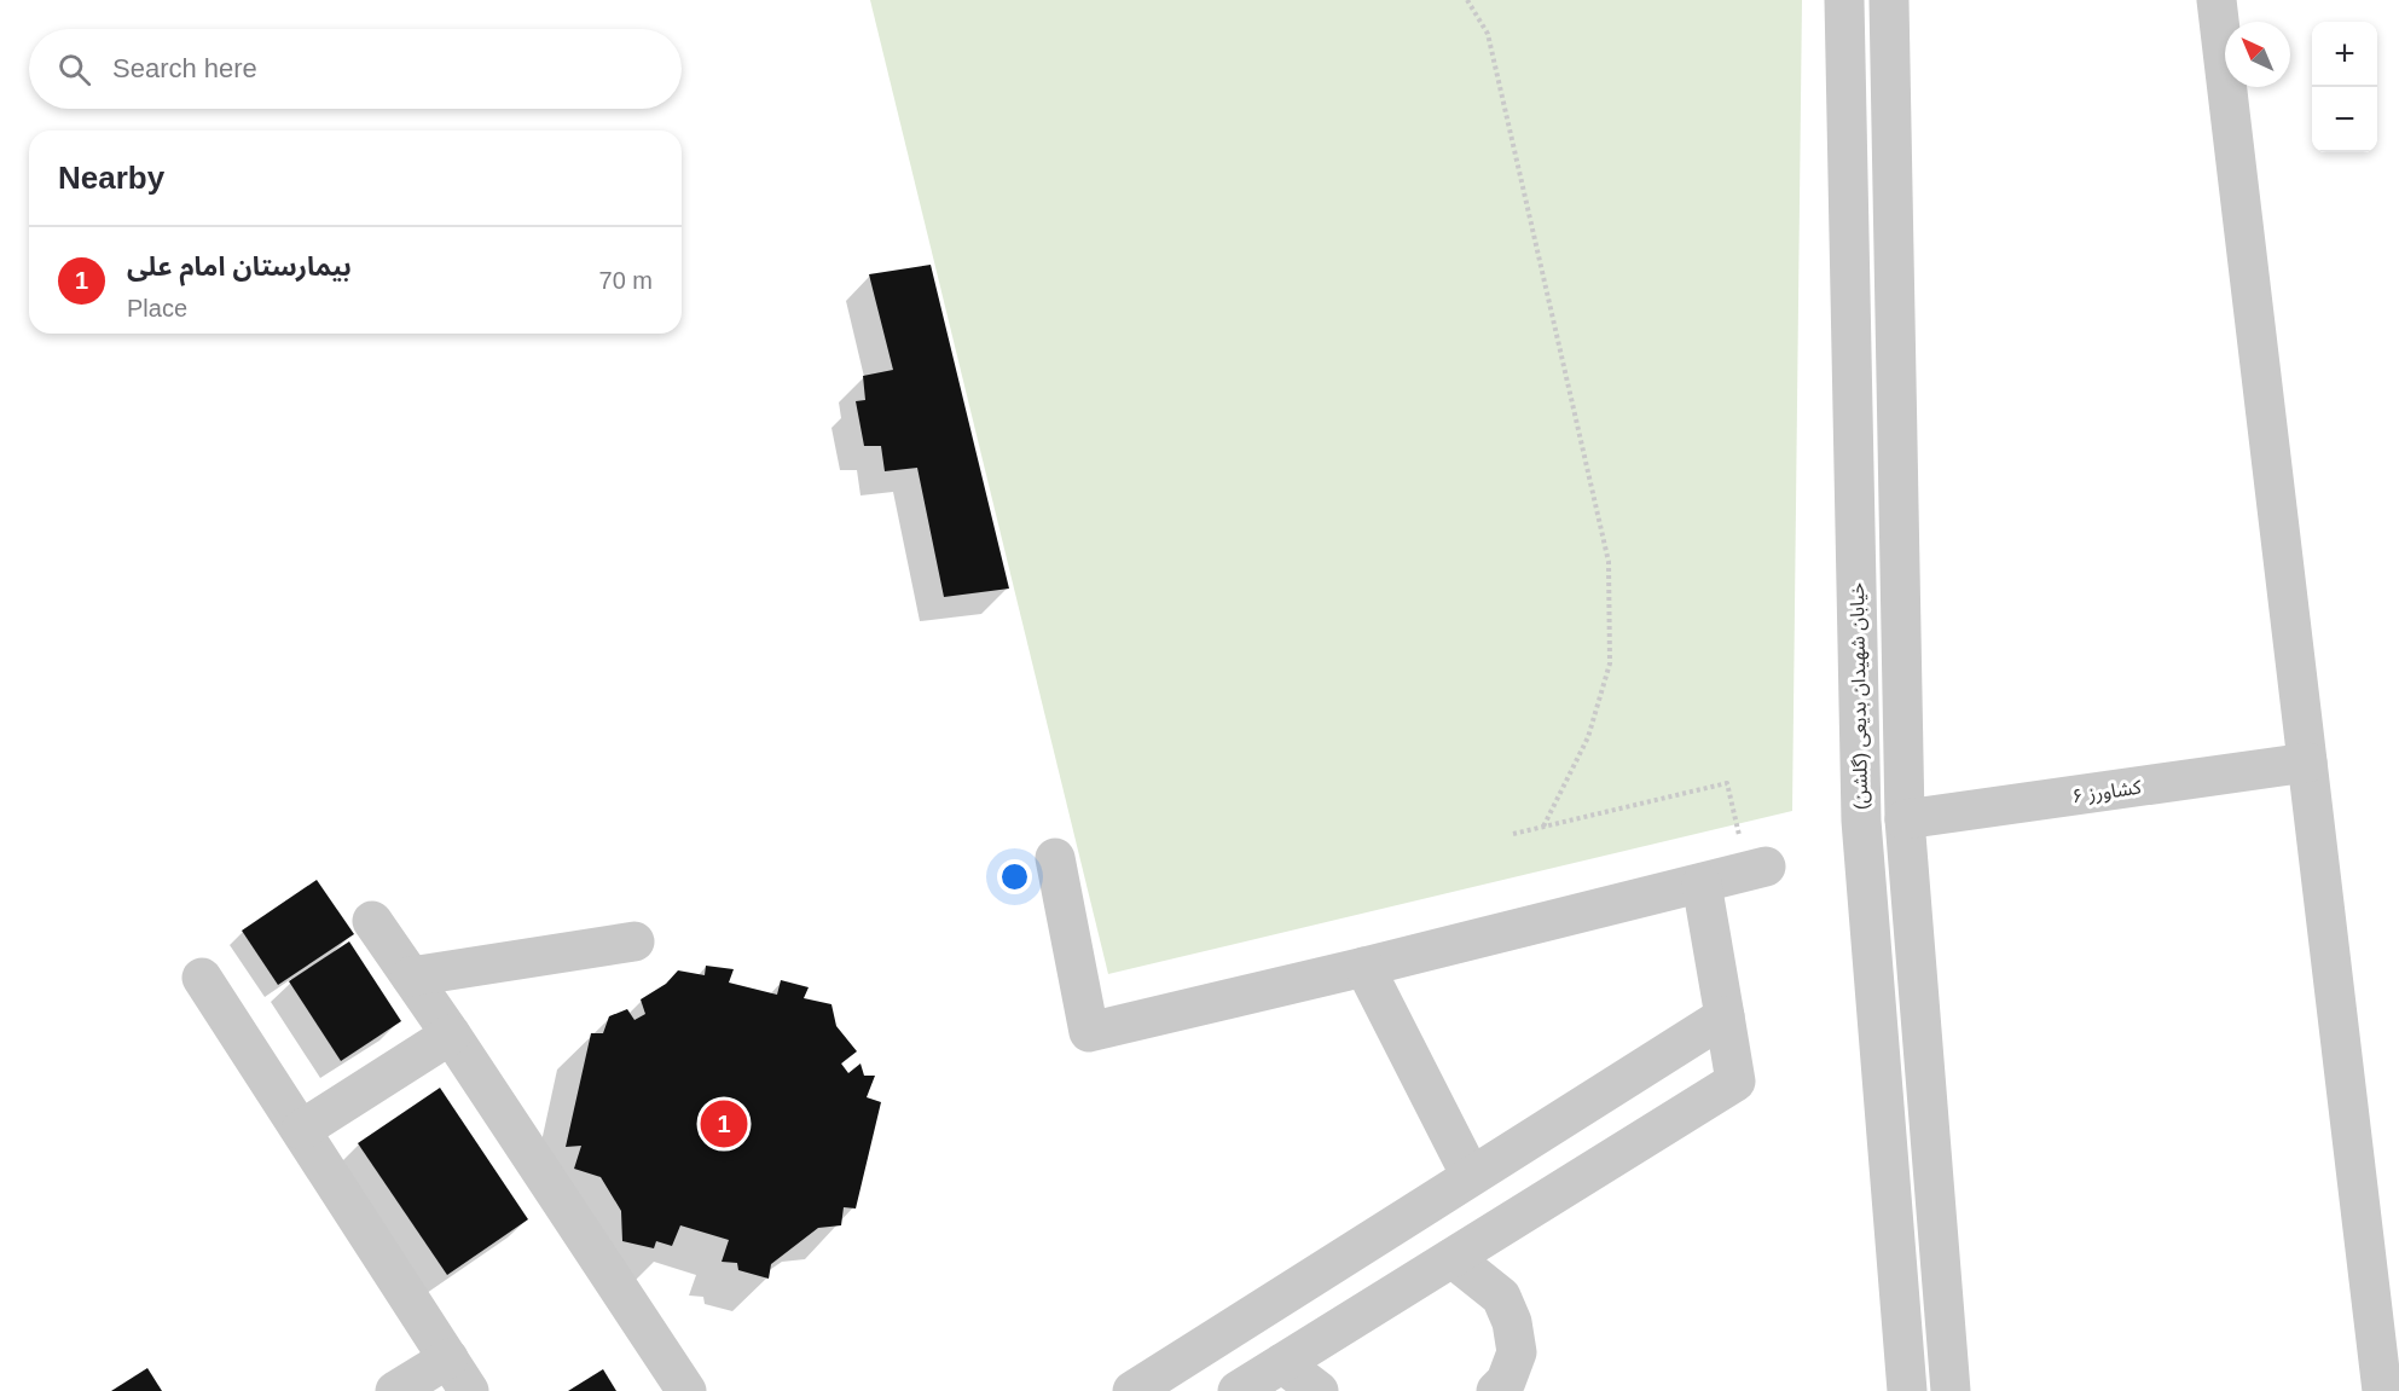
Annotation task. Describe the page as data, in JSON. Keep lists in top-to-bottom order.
{
  "streets": {
    "street": ["خیابان شهیدان بدیعی (گلشن)", "کشاورز ۶"]
  },
  "north": "top left",
  "page": {
    "map_buttons": ["+", "−"],
    "search": "Search here",
    "heading": "Nearby",
    "list": [
      {
        "mark": "1",
        "name": "بیمارستان امام علی",
        "note": "Place",
        "value": "70 m"
      }
    ],
    "pins": "1"
  }
}
